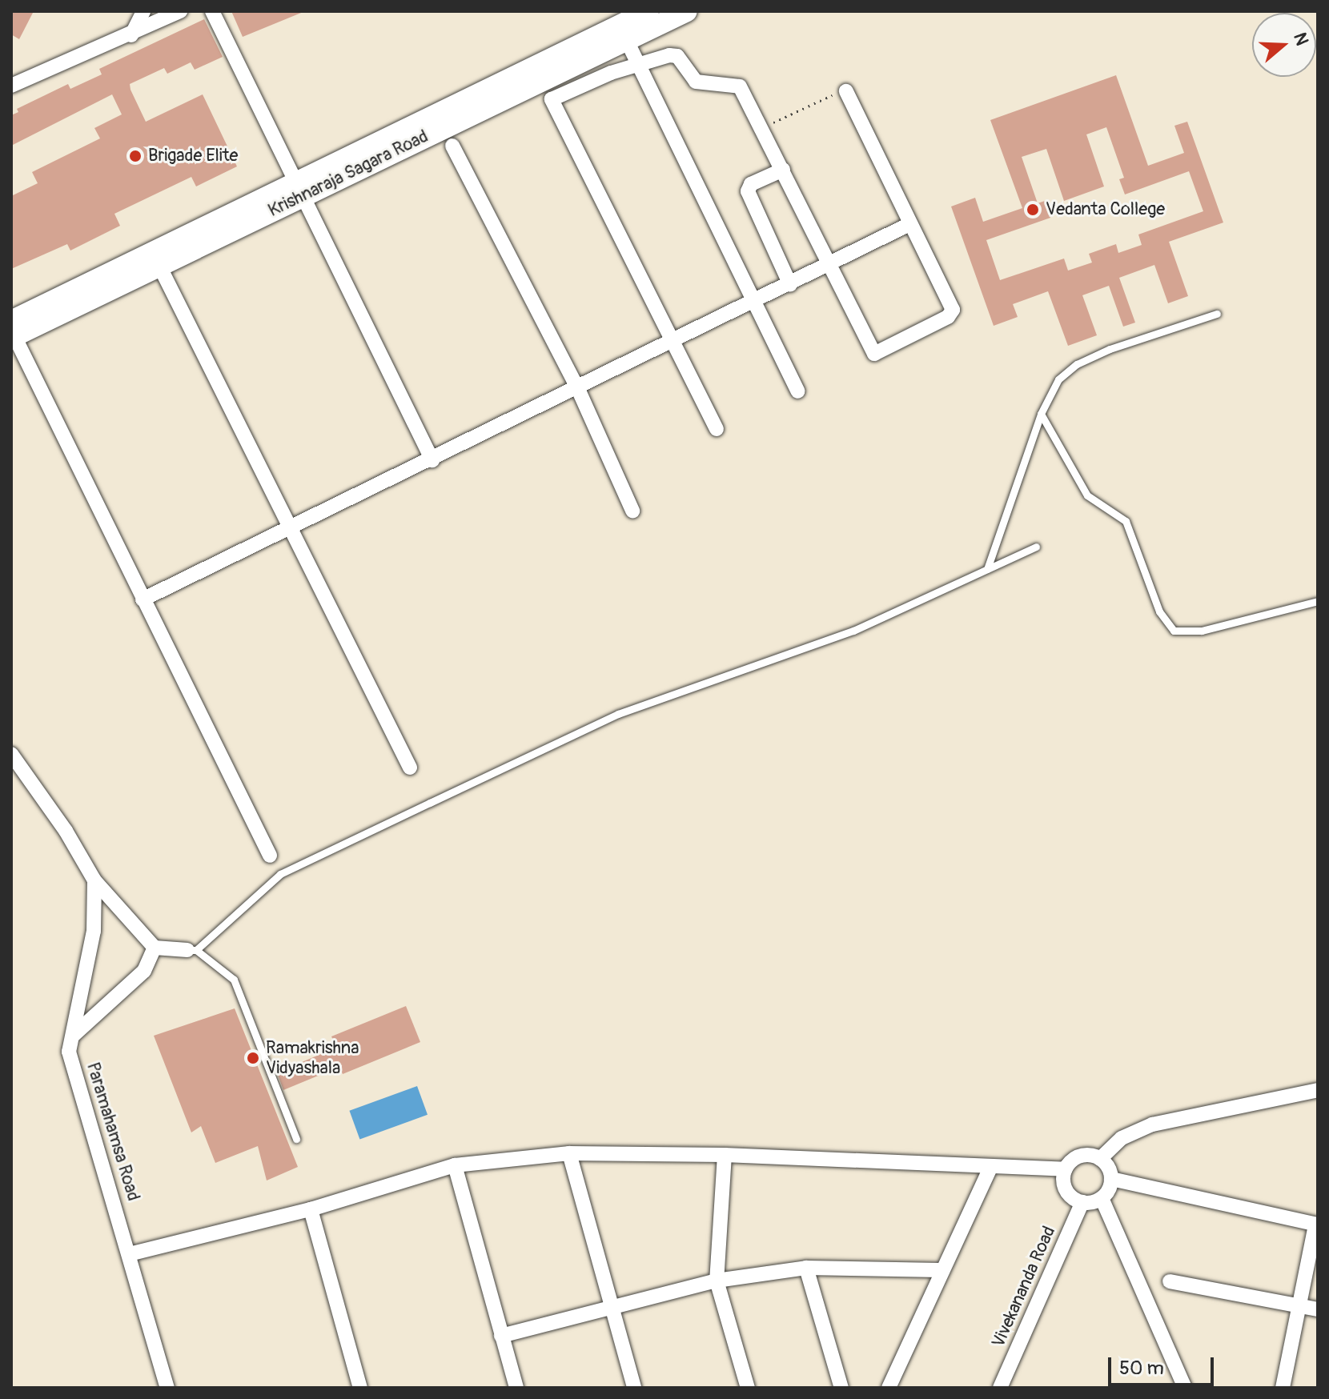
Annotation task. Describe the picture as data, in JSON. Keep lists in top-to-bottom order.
{
  "streets": {
    "main road": ["Krishnaraja Sagara Road"],
    "street": ["Paramahamsa Road", "Vivekananda Road"]
  },
  "places": ["Brigade Elite", "Vedanta College", "Ramakrishna Vidyashala"],
  "scale_bar": "50 m",
  "north": "right"
}
